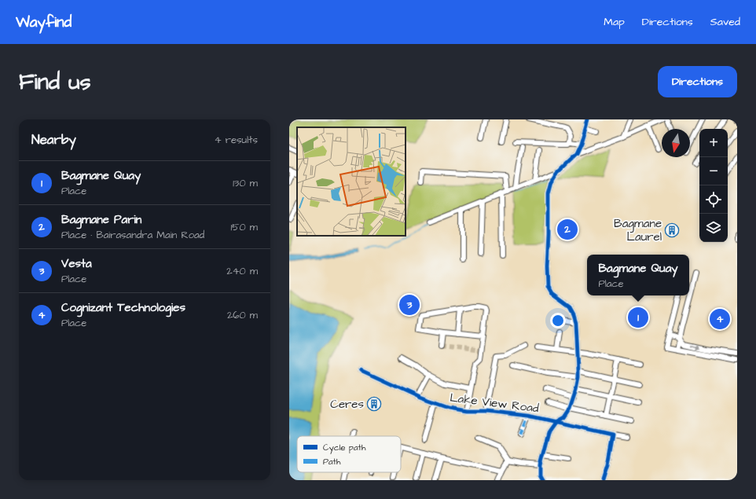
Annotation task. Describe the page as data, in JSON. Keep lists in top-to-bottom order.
{
  "streets": {
    "street": ["Lake View Road"]
  },
  "places": {
    "building": ["Bagmane Laurel", "Ceres"]
  },
  "legend": ["Cycle path", "Path"],
  "north": "bottom",
  "page": {
    "header": "Wayfind",
    "nav": ["Map", "Directions", "Saved"],
    "buttons": "Directions",
    "title": "Find us",
    "heading": ["Nearby", "4 results"],
    "map_buttons": ["+", "−"],
    "list": [
      {
        "mark": "1",
        "name": "Bagmane Quay",
        "note": "Place",
        "value": "130 m"
      },
      {
        "mark": "2",
        "name": "Bagmane Parin",
        "note": "Place · Bairasandra Main Road",
        "value": "150 m"
      },
      {
        "mark": "3",
        "name": "Vesta",
        "note": "Place",
        "value": "240 m"
      },
      {
        "mark": "4",
        "name": "Cognizant Technologies",
        "note": "Place",
        "value": "260 m"
      }
    ],
    "pins": [
      "2",
      "3",
      "1",
      "4"
    ],
    "popup": ["Bagmane Quay", "Place"]
  }
}
